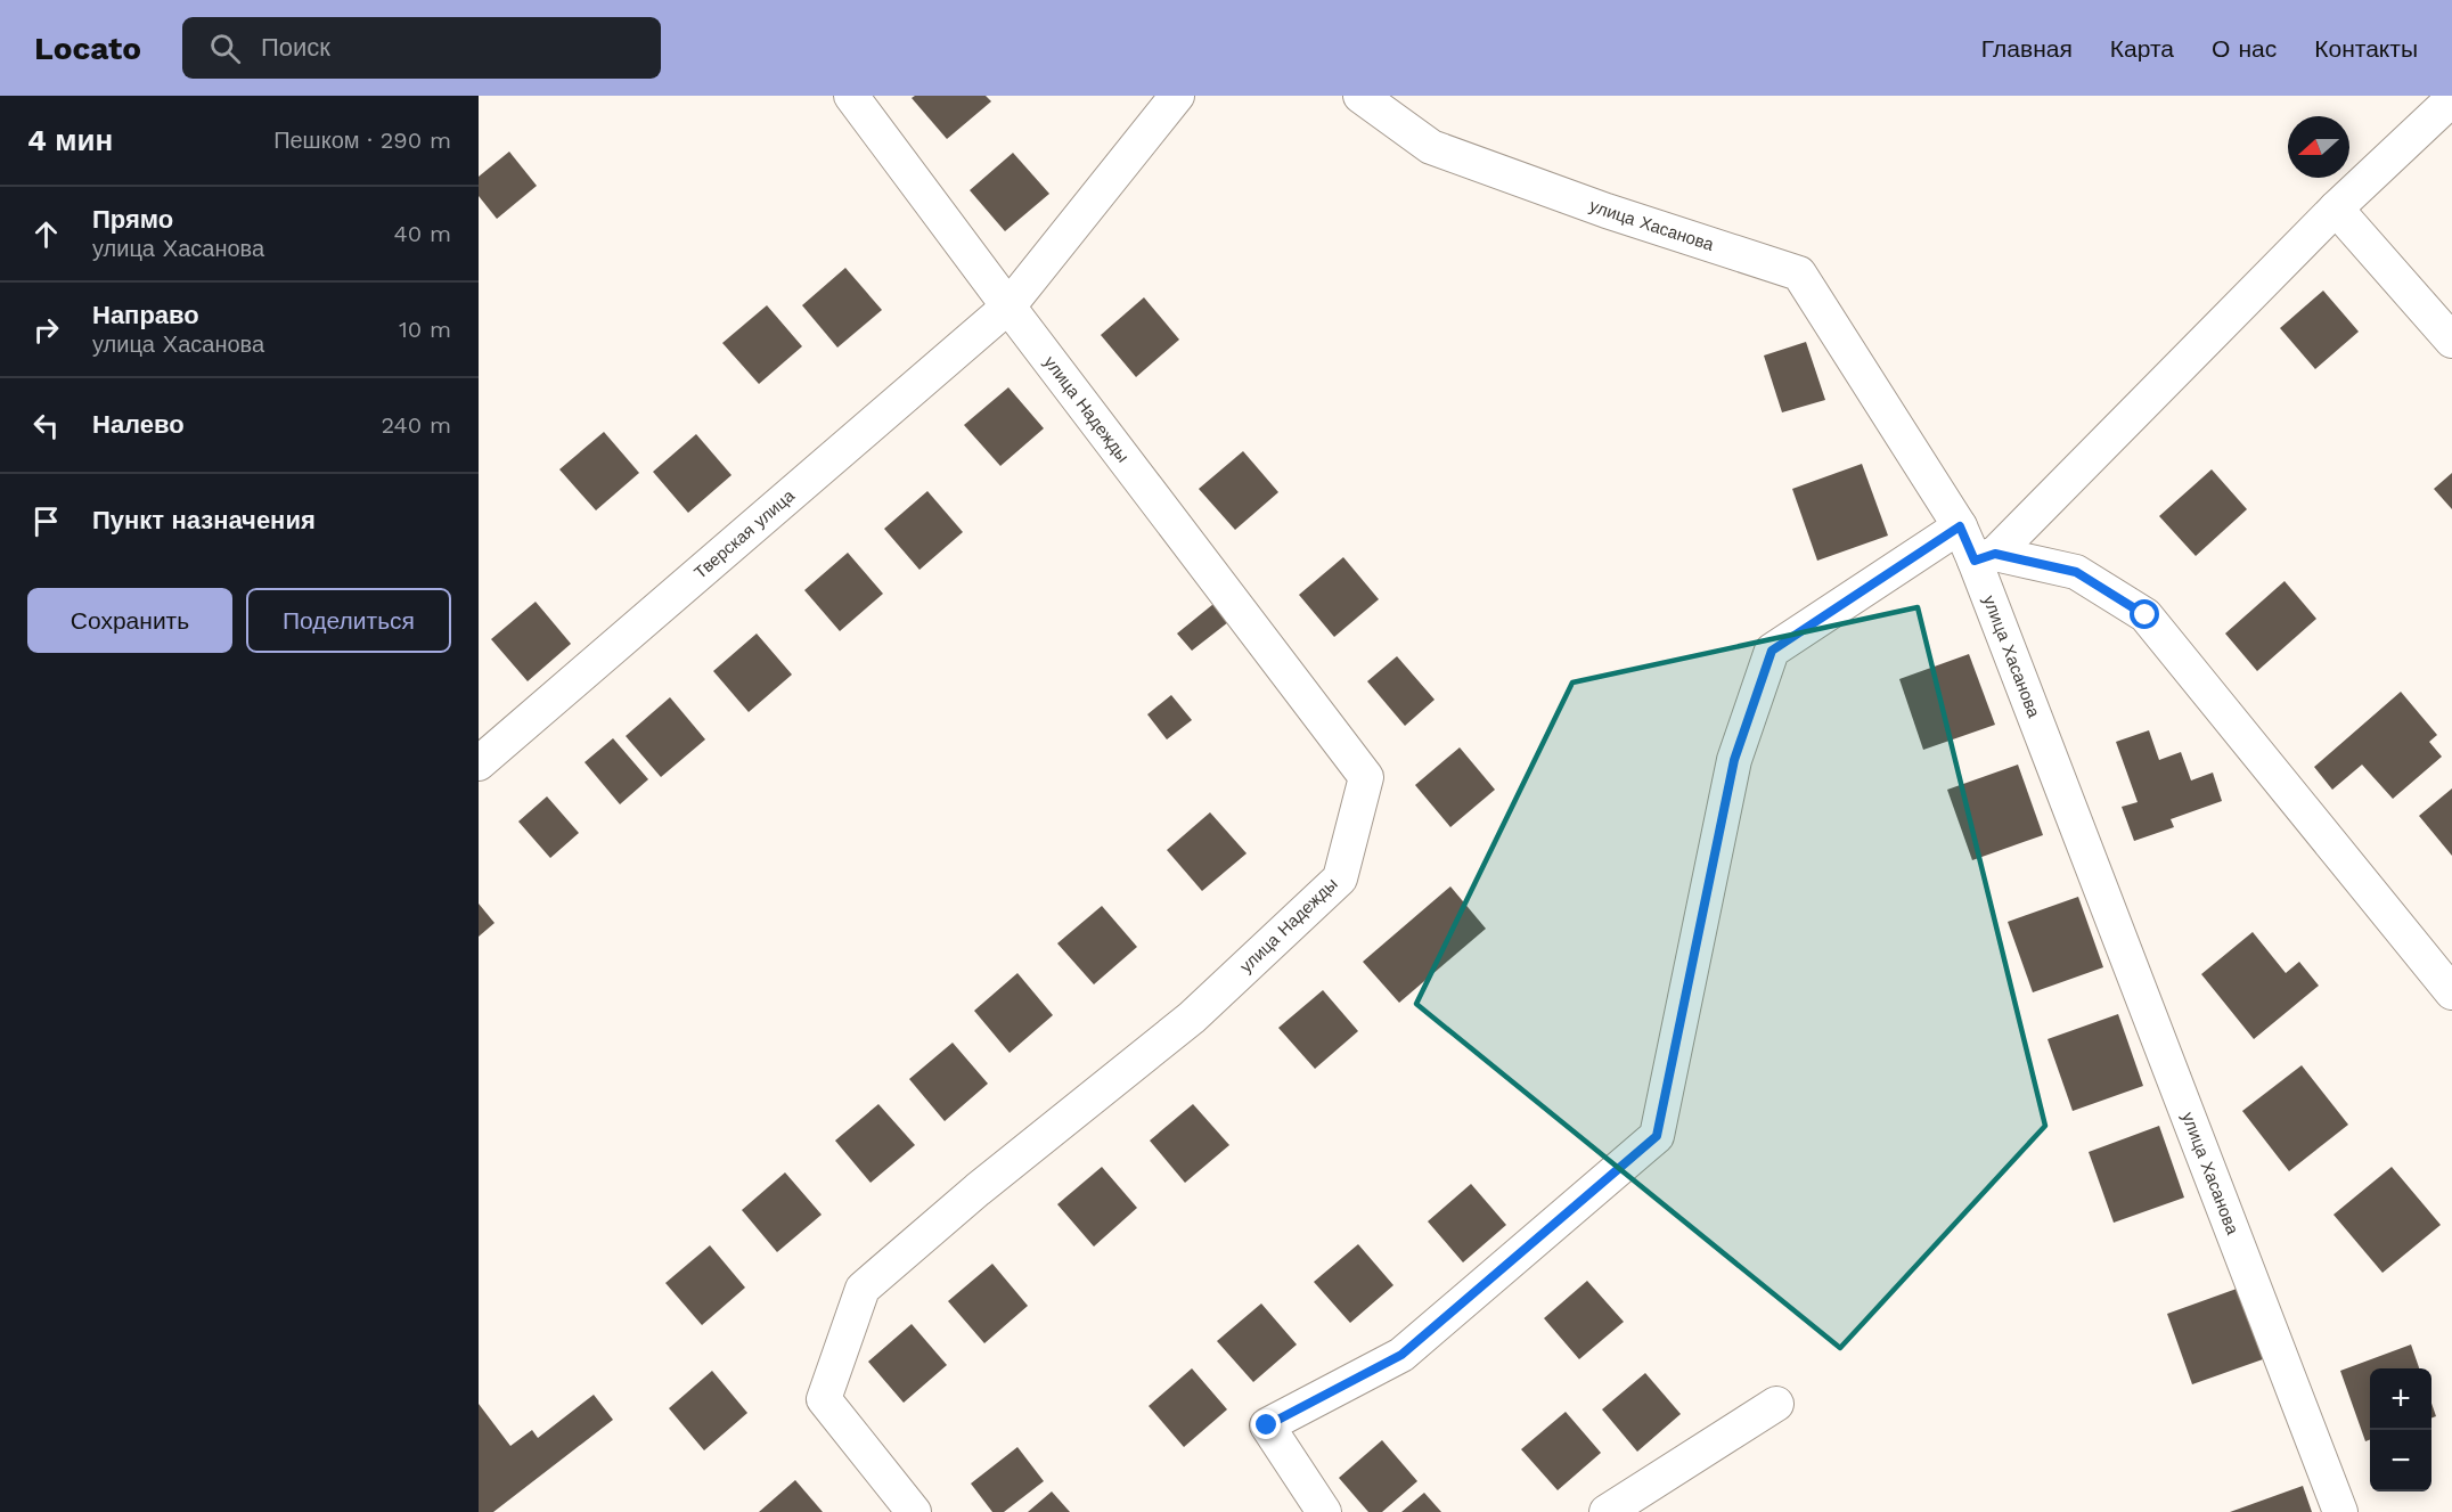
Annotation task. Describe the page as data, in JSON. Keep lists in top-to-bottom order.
{
  "streets": {
    "street": ["улица Хасанова", "улица Надежды", "Тверская улица"]
  },
  "crossings": [
    ["улица Надежды", "Тверская улица"]
  ],
  "north": "left",
  "page": {
    "header": "Locato",
    "search": "Поиск",
    "nav": [
      "Главная",
      "Карта",
      "О нас",
      "Контакты"
    ],
    "heading": ["4 мин", "Пешком · 290 m"],
    "list": [
      ["Прямо", "улица Хасанова", "40 m"],
      ["Направо", "улица Хасанова", "10 m"],
      ["Налево", "240 m"],
      "Пункт назначения"
    ],
    "buttons": ["Сохранить", "Поделиться"],
    "map_buttons": ["+", "−"]
  }
}
